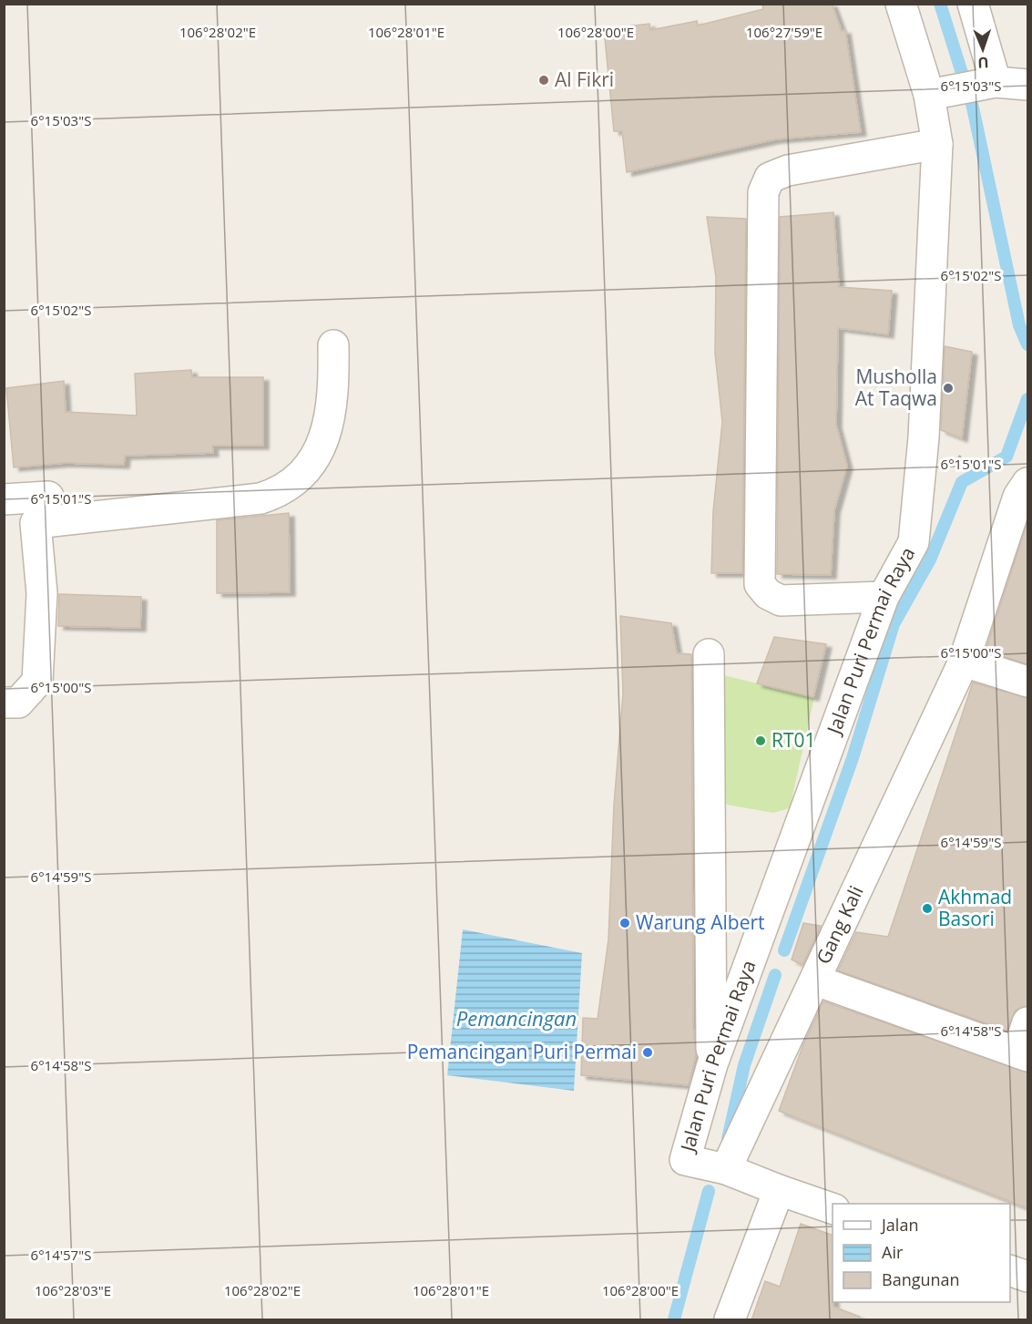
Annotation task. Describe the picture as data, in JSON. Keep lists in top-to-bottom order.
{
  "streets": {
    "street": ["Jalan Puri Permai Raya", "Gang Kali"]
  },
  "crossings": [
    ["Jalan Puri Permai Raya", "Gang Kali"]
  ],
  "water": ["Pemancingan"],
  "places": [
    "Al Fikri",
    "Musholla At Taqwa",
    "RT01",
    "Akhmad Basori",
    "Warung Albert",
    "Pemancingan Puri Permai"
  ],
  "legend": ["Jalan", "Air", "Bangunan"],
  "north": "bottom",
  "coordinates": [
    "106°28'02\"E",
    "106°28'01\"E",
    "106°28'00\"E",
    "106°27'59\"E",
    "6°15'03\"S",
    "6°15'02\"S",
    "6°15'01\"S",
    "6°15'00\"S",
    "6°14'59\"S",
    "6°14'58\"S",
    "6°14'57\"S",
    "106°28'03\"E"
  ]
}
